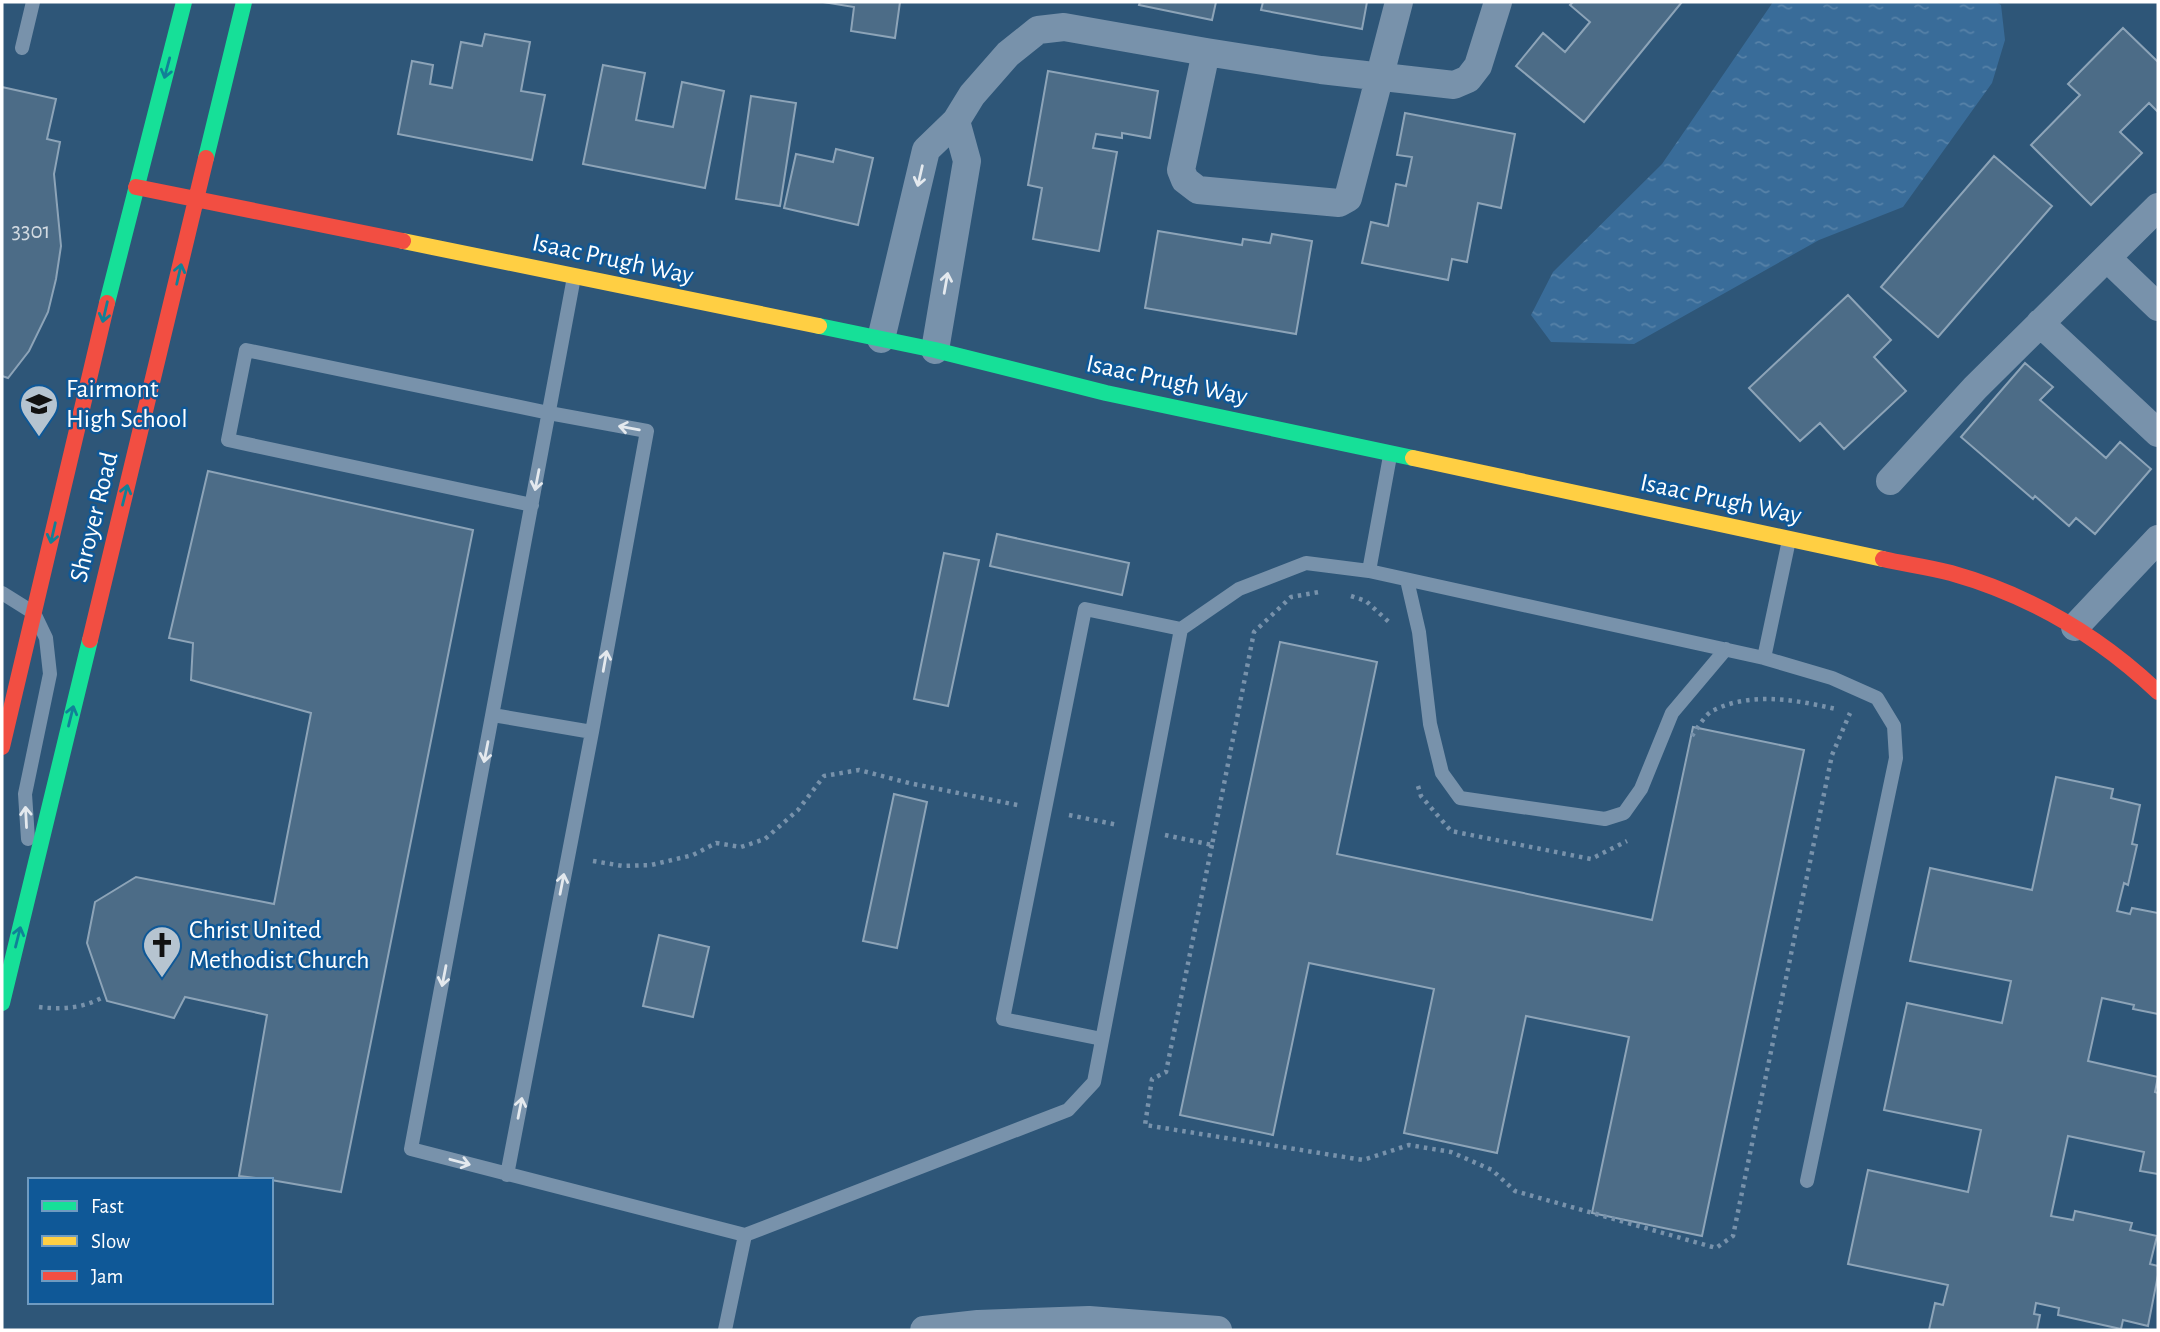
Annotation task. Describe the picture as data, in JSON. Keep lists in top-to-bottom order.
{
  "streets": {
    "street": ["Isaac Prugh Way", "Shroyer Road"]
  },
  "crossings": [
    ["Isaac Prugh Way", "Shroyer Road"]
  ],
  "places": {
    "school or university": ["Fairmont High School"],
    "church": ["Christ United Methodist Church"]
  },
  "house_numbers": ["3301"],
  "legend": ["Fast", "Slow", "Jam"]
}
